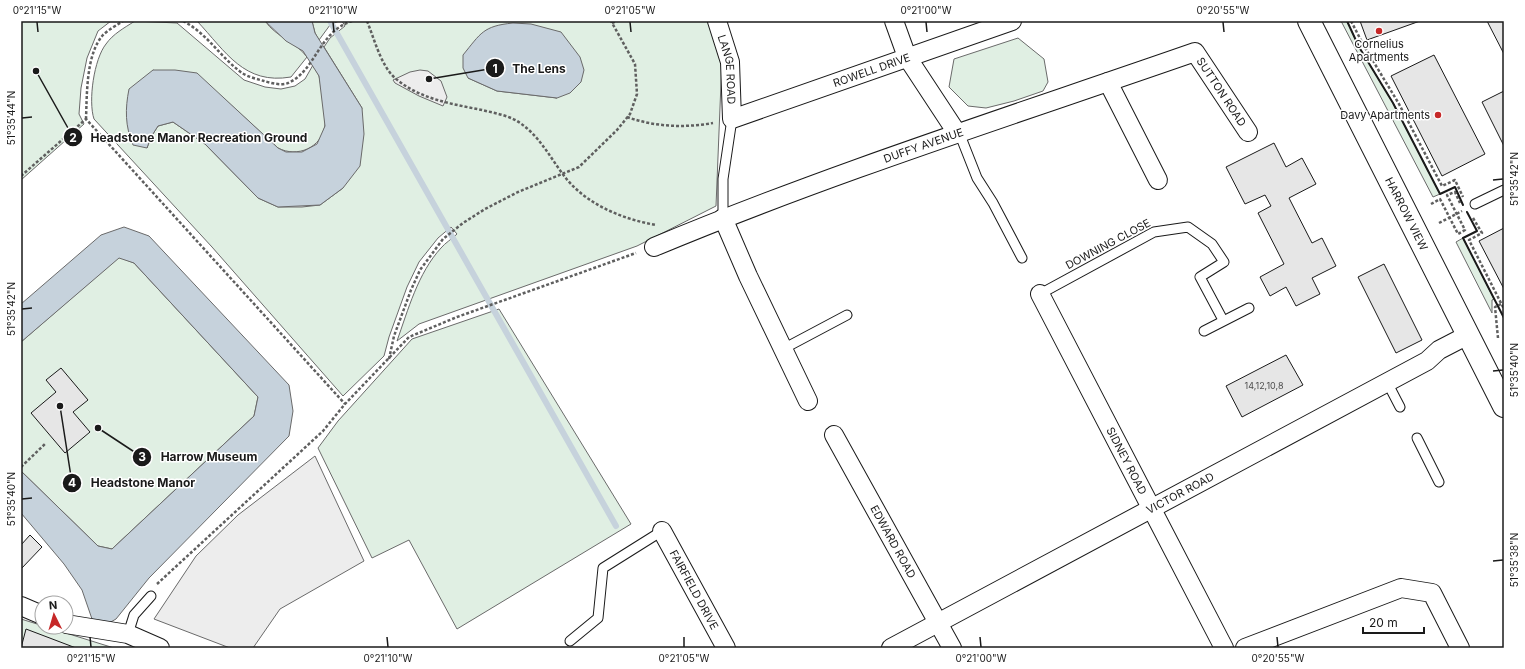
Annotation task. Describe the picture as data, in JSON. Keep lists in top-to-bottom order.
{
  "streets": {
    "street": [
      "LANGE ROAD",
      "ROWELL DRIVE",
      "SUTTON ROAD",
      "DUFFY AVENUE",
      "HARROW VIEW",
      "SIDNEY ROAD",
      "VICTOR ROAD",
      "EDWARD ROAD",
      "FAIRFIELD DRIVE"
    ],
    "lane": ["DOWNING CLOSE"]
  },
  "crossings": [
    ["LANGE ROAD", "ROWELL DRIVE"],
    ["SUTTON ROAD", "DUFFY AVENUE"],
    ["HARROW VIEW", "VICTOR ROAD"],
    ["DOWNING CLOSE", "SIDNEY ROAD"],
    ["SIDNEY ROAD", "VICTOR ROAD"],
    ["VICTOR ROAD", "EDWARD ROAD"]
  ],
  "places": [
    "Cornelius Apartments",
    "Headstone Manor Recreation Ground",
    "The Lens",
    "Davy Apartments",
    "Headstone Manor",
    "Harrow Museum"
  ],
  "house_numbers": ["14,12,10,8"],
  "scale_bar": "20 m",
  "north": "top",
  "coordinates": [
    "0°21'15\"W",
    "0°21'10\"W",
    "0°21'05\"W",
    "0°21'00\"W",
    "0°20'55\"W",
    "51°35'44\"N",
    "51°35'42\"N",
    "51°35'40\"N",
    "51°35'38\"N"
  ]
}
